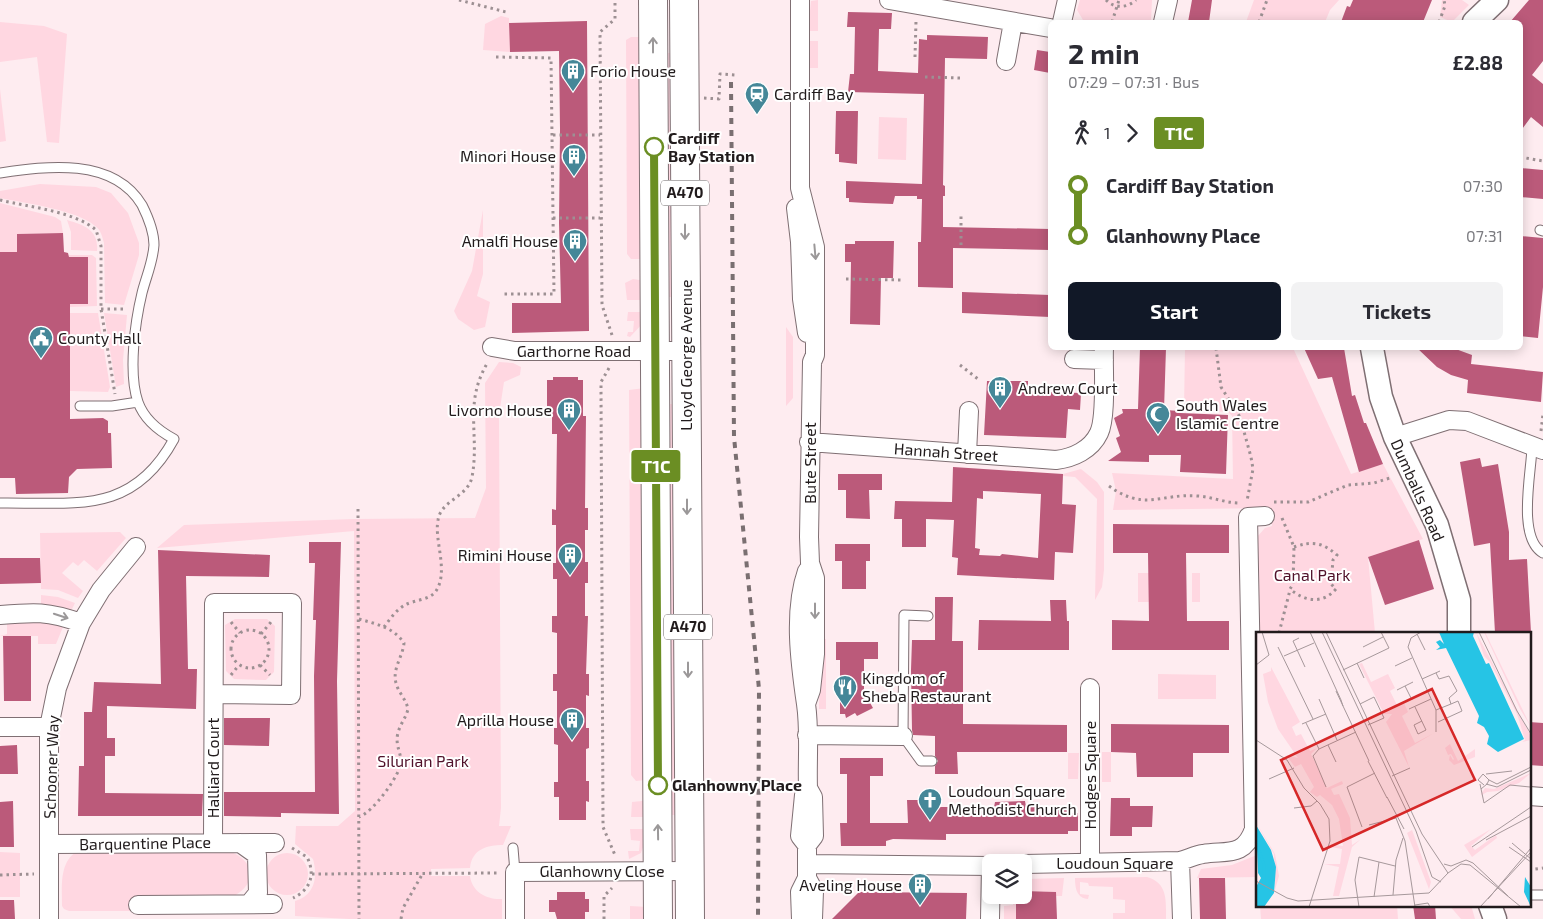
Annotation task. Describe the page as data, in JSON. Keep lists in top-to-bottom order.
{
  "streets": {
    "main road": ["A470", "Lloyd George Avenue"],
    "street": [
      "Garthorne Road",
      "Hannah Street",
      "Bute Street",
      "Dumballs Road",
      "Schooner Way",
      "Halliard Court",
      "Hodges Square",
      "Barquentine Place",
      "Loudoun Square",
      "Glanhowny Close"
    ]
  },
  "crossings": [
    ["Garthorne Road", "Lloyd George Avenue"],
    ["Lloyd George Avenue", "Glanhowny Close"],
    ["Hannah Street", "Bute Street"],
    ["Schooner Way", "Barquentine Place"],
    ["Halliard Court", "Barquentine Place"],
    ["Hodges Square", "Loudoun Square"]
  ],
  "parks": ["Canal Park", "Silurian Park"],
  "places": {
    "building": [
      "Forio House",
      "Minori House",
      "Amalfi House",
      "Andrew Court",
      "Livorno House",
      "Rimini House",
      "Aprilla House",
      "Aveling House"
    ],
    "station": ["Cardiff Bay"],
    "other": ["Cardiff Bay Station", "Glanhowny Place"],
    "public building": ["County Hall"],
    "mosque": ["South Wales Islamic Centre"],
    "restaurant": ["Kingdom of Sheba Restaurant"],
    "church": ["Loudoun Square Methodist Church"]
  },
  "lines": ["bus line T1C"],
  "page": {
    "on_map": "T1C",
    "heading": ["2 min", "07:29 – 07:31 · Bus", "£2.88"],
    "legs": ["1", "T1C"],
    "list": [
      {
        "name": "Cardiff Bay Station",
        "value": "07:30"
      },
      {
        "name": "Glanhowny Place",
        "value": "07:31"
      }
    ],
    "buttons": ["Start", "Tickets"]
  }
}
